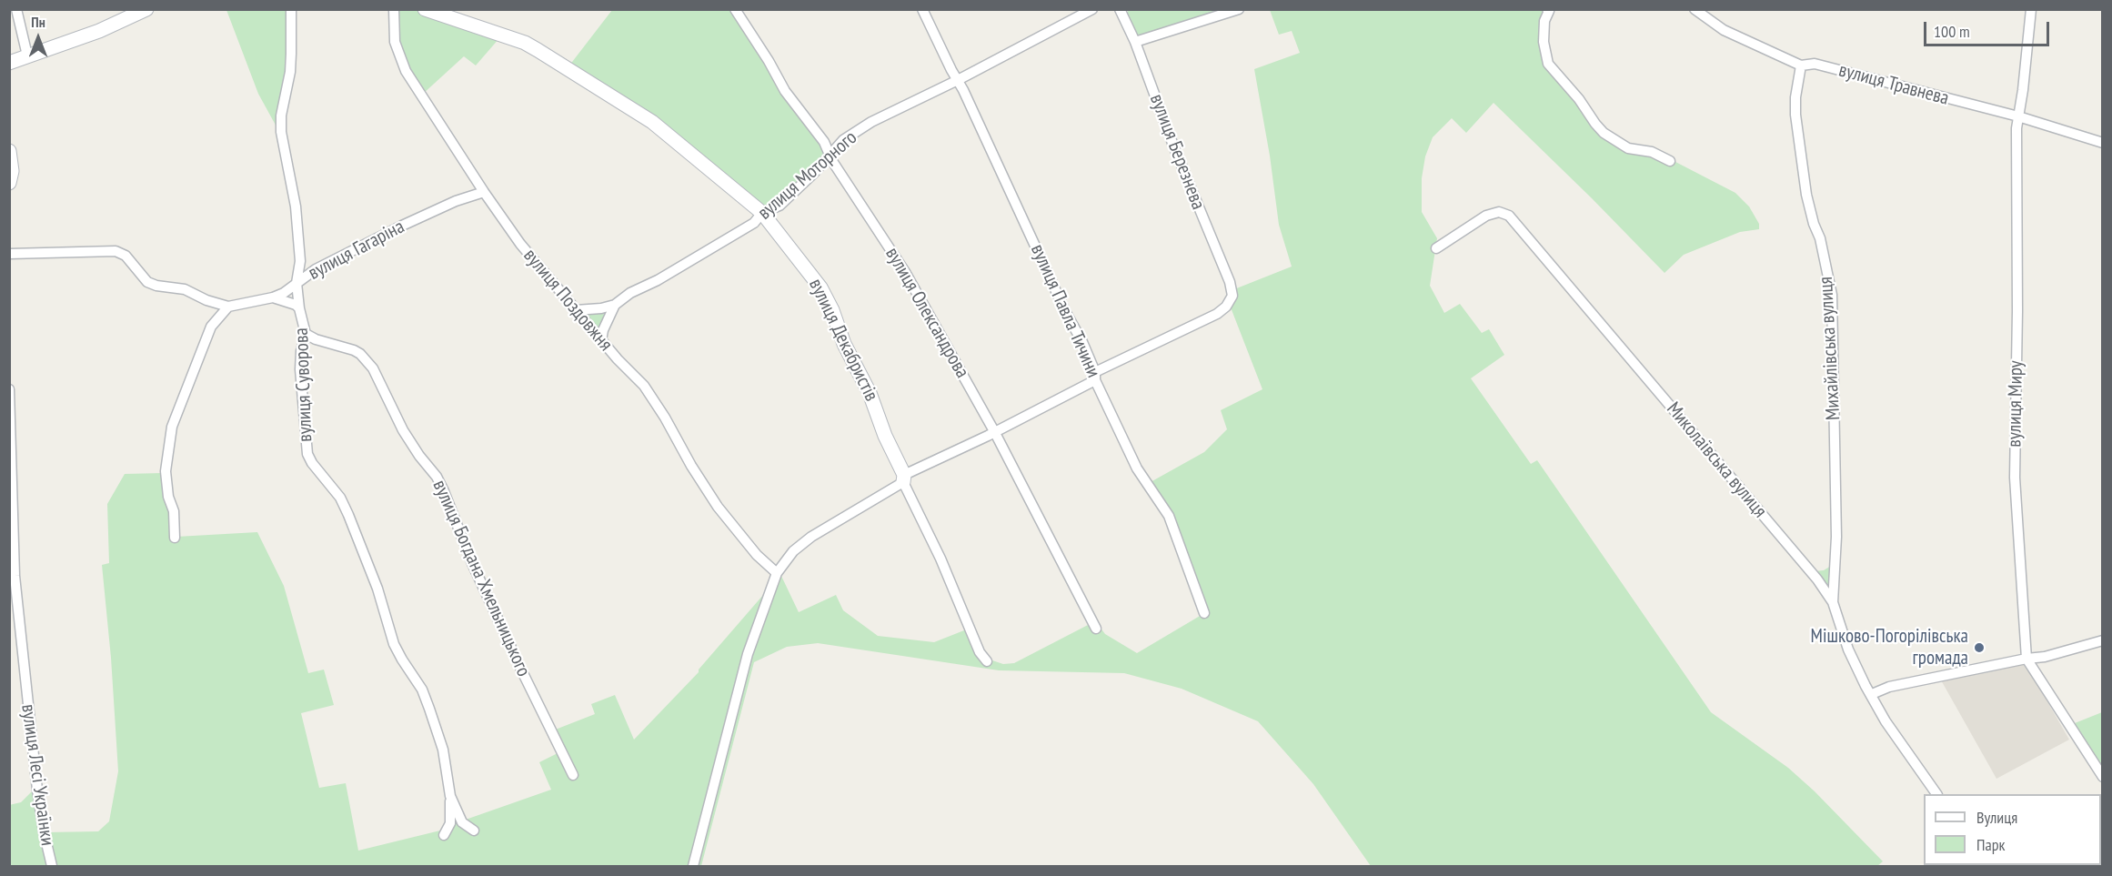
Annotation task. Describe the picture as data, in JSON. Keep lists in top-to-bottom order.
{
  "streets": {
    "street": [
      "вулиця Травнева",
      "вулиця Березнева",
      "вулиця Моторного",
      "вулиця Гагаріна",
      "вулиця Поздовжня",
      "вулиця Павла Тичини",
      "вулиця Олександрова",
      "вулиця Декабристів",
      "Михайлівська вулиця",
      "вулиця Суворова",
      "вулиця Миру",
      "Миколаївська вулиця",
      "вулиця Богдана Хмельницького",
      "вулиця Лесі Українки"
    ]
  },
  "crossings": [
    ["вулиця Травнева", "Михайлівська вулиця"],
    ["вулиця Травнева", "вулиця Миру"],
    ["вулиця Березнева", "вулиця Павла Тичини"],
    ["вулиця Моторного", "вулиця Поздовжня"],
    ["вулиця Моторного", "вулиця Павла Тичини"],
    ["вулиця Моторного", "вулиця Олександрова"],
    ["вулиця Моторного", "вулиця Декабристів"],
    ["вулиця Гагаріна", "вулиця Поздовжня"],
    ["вулиця Гагаріна", "вулиця Суворова"],
    ["Михайлівська вулиця", "Миколаївська вулиця"],
    ["вулиця Суворова", "вулиця Богдана Хмельницького"]
  ],
  "places": ["Мішково-Погорілівська громада"],
  "legend": ["Вулиця", "Парк"],
  "scale_bar": "100 m",
  "north": "top"
}
